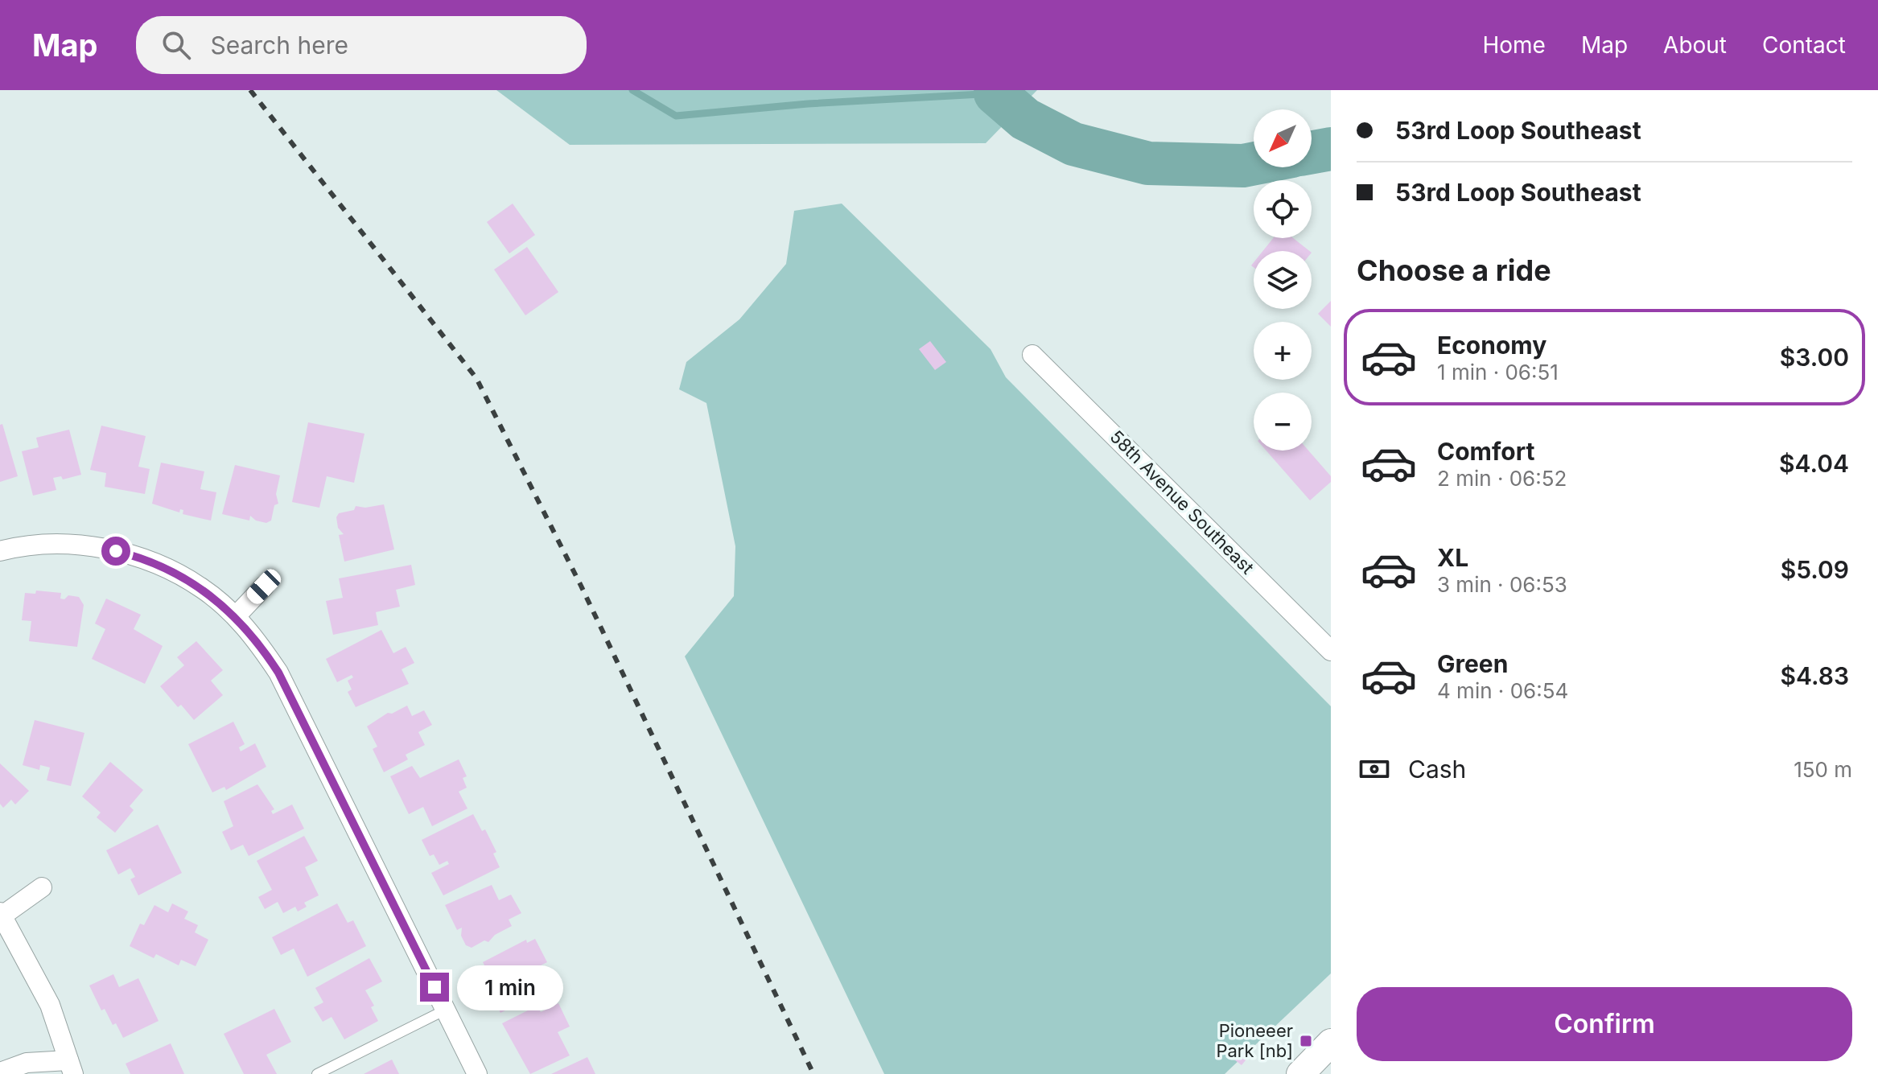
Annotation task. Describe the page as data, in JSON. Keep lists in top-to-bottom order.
{
  "streets": {
    "street": ["58th Avenue Southeast"]
  },
  "places": {
    "transit": ["Pioneeer Park [nb]"]
  },
  "north": "bottom left",
  "page": {
    "header": "Map",
    "search": "Search here",
    "nav": [
      "Home",
      "Map",
      "About",
      "Contact"
    ],
    "banner": ["53rd Loop Southeast", "53rd Loop Southeast"],
    "map_buttons": ["+", "−"],
    "heading": "Choose a ride",
    "list": [
      {
        "name": "Economy",
        "note": "1 min · 06:51",
        "value": "$3.00"
      },
      {
        "name": "Comfort",
        "note": "2 min · 06:52",
        "value": "$4.04"
      },
      {
        "name": "XL",
        "note": "3 min · 06:53",
        "value": "$5.09"
      },
      {
        "name": "Green",
        "note": "4 min · 06:54",
        "value": "$4.83"
      }
    ],
    "pay": ["Cash", "150 m"],
    "bubble": "1 min",
    "buttons": "Confirm"
  }
}
